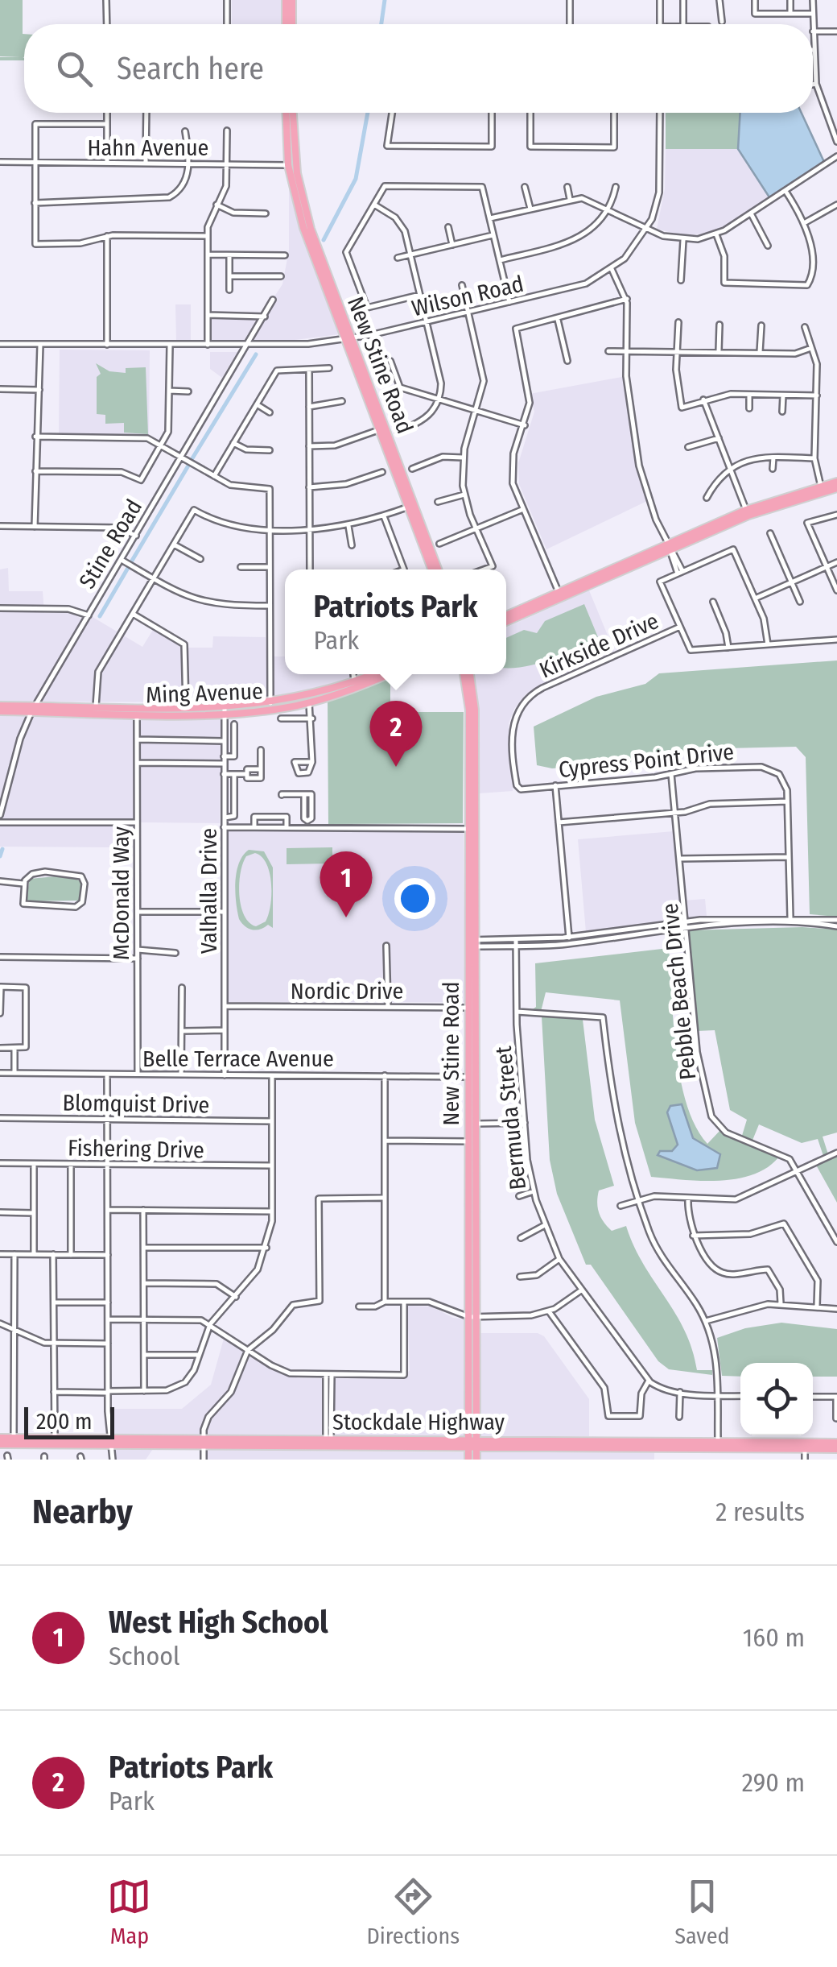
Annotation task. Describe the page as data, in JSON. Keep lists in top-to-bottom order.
{
  "streets": {
    "main road": ["New Stine Road", "Ming Avenue", "Stockdale Highway"],
    "street": [
      "Hahn Avenue",
      "Wilson Road",
      "Stine Road",
      "Kirkside Drive",
      "Cypress Point Drive",
      "Valhalla Drive",
      "McDonald Way",
      "Nordic Drive",
      "Pebble Beach Drive",
      "Belle Terrace Avenue",
      "Blomquist Drive",
      "Bermuda Street",
      "Fishering Drive"
    ]
  },
  "crossings": [
    ["Hahn Avenue", "New Stine Road"],
    ["Wilson Road", "New Stine Road"],
    ["Wilson Road", "Stine Road"],
    ["New Stine Road", "Nordic Drive"],
    ["New Stine Road", "Belle Terrace Avenue"],
    ["New Stine Road", "Stockdale Highway"],
    ["Stine Road", "Ming Avenue"],
    ["Kirkside Drive", "Cypress Point Drive"],
    ["Ming Avenue", "Valhalla Drive"],
    ["Ming Avenue", "McDonald Way"],
    ["Cypress Point Drive", "Pebble Beach Drive"],
    ["Valhalla Drive", "Nordic Drive"],
    ["Valhalla Drive", "Belle Terrace Avenue"],
    ["McDonald Way", "Belle Terrace Avenue"]
  ],
  "scale_bar": "200 m",
  "page": {
    "search": "Search here",
    "popup": ["Patriots Park", "Park"],
    "pins": ["2", "1"],
    "scale": "200 m",
    "heading": ["Nearby", "2 results"],
    "list": [
      {
        "mark": "1",
        "name": "West High School",
        "note": "School",
        "value": "160 m"
      },
      {
        "mark": "2",
        "name": "Patriots Park",
        "note": "Park",
        "value": "290 m"
      }
    ],
    "nav": ["Map", "Directions", "Saved"]
  }
}
